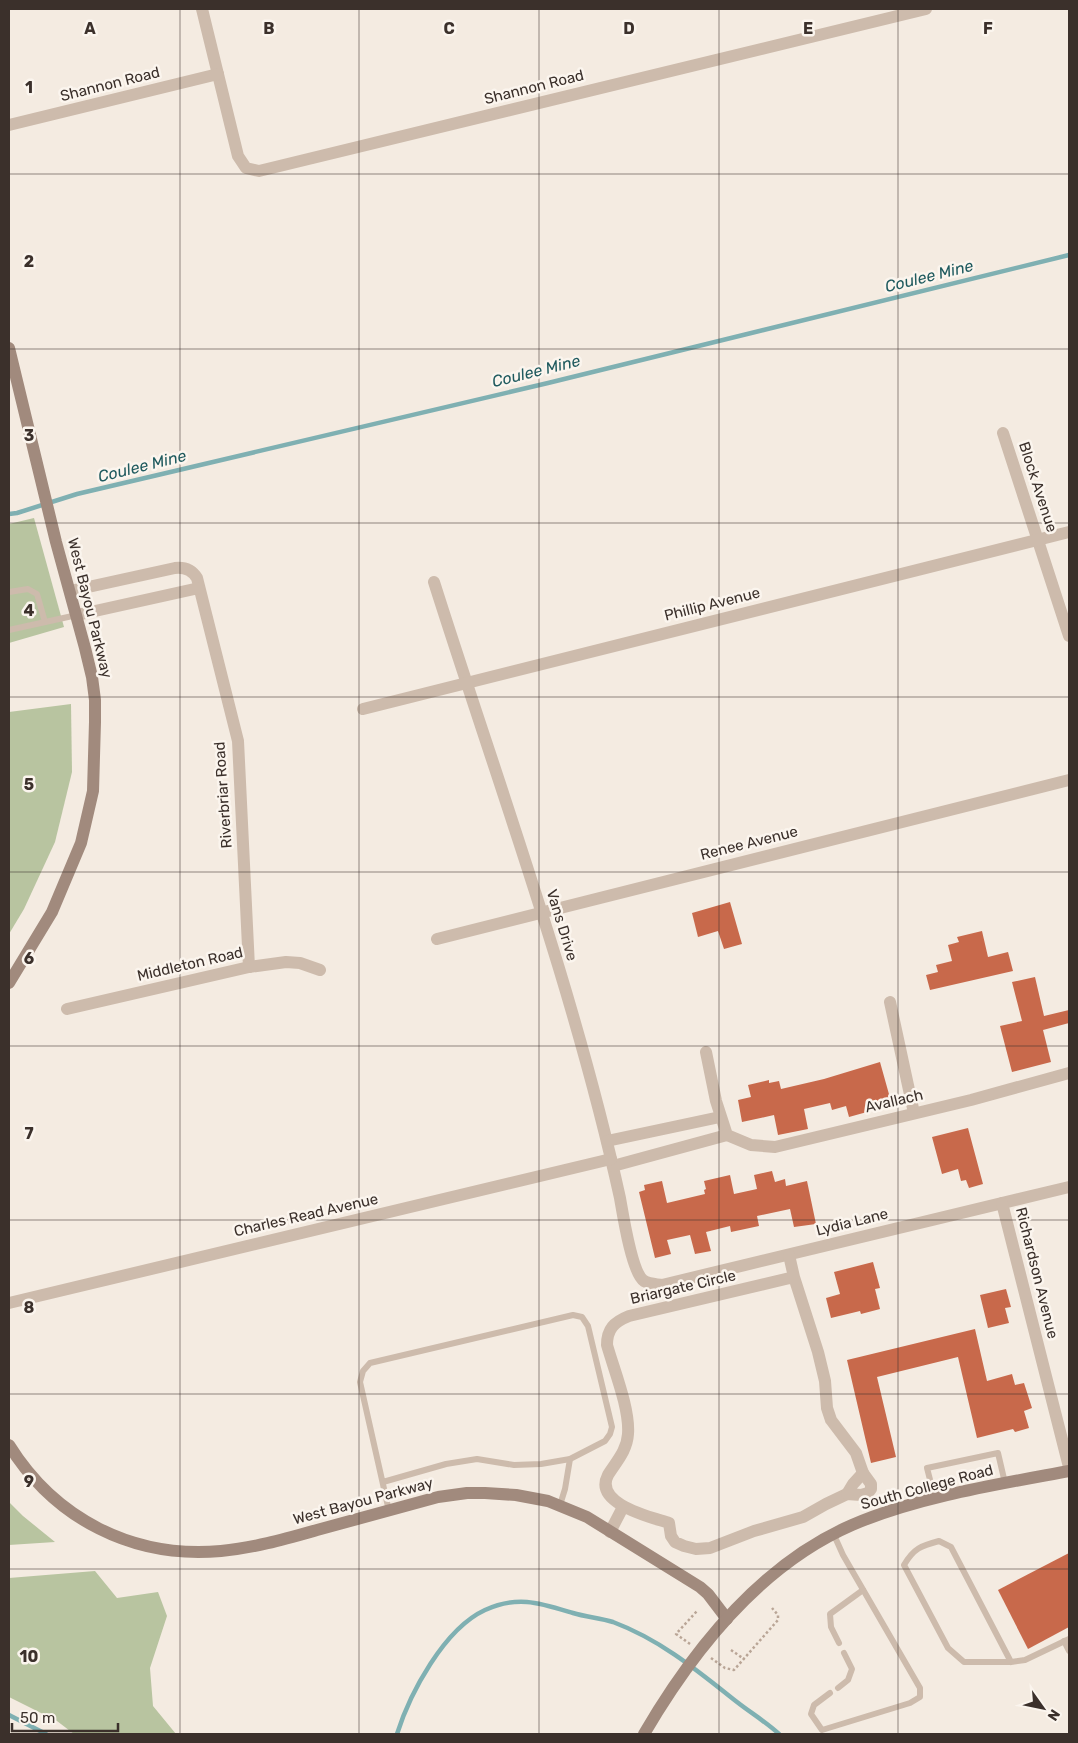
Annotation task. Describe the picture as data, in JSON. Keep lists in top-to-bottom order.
{
  "streets": {
    "street": [
      "Shannon Road",
      "Block Avenue",
      "Phillip Avenue",
      "West Bayou Parkway",
      "Riverbriar Road",
      "Renee Avenue",
      "Vans Drive",
      "Middleton Road",
      "Avallach",
      "Charles Read Avenue",
      "Lydia Lane",
      "Richardson Avenue",
      "Briargate Circle",
      "South College Road"
    ]
  },
  "crossings": [
    ["Block Avenue", "Phillip Avenue"],
    ["Phillip Avenue", "Vans Drive"],
    ["West Bayou Parkway", "Riverbriar Road"],
    ["West Bayou Parkway", "South College Road"],
    ["Riverbriar Road", "Middleton Road"],
    ["Renee Avenue", "Vans Drive"],
    ["Vans Drive", "Charles Read Avenue"],
    ["Vans Drive", "Lydia Lane"],
    ["Lydia Lane", "Richardson Avenue"],
    ["Richardson Avenue", "South College Road"]
  ],
  "water": ["Coulee Mine"],
  "scale_bar": "50 m",
  "north": "bottom right",
  "grid": {
    "columns": [
      "A",
      "B",
      "C",
      "D",
      "E",
      "F"
    ],
    "rows": [
      "1",
      "2",
      "3",
      "4",
      "5",
      "6",
      "7",
      "8",
      "9",
      "10"
    ]
  }
}
